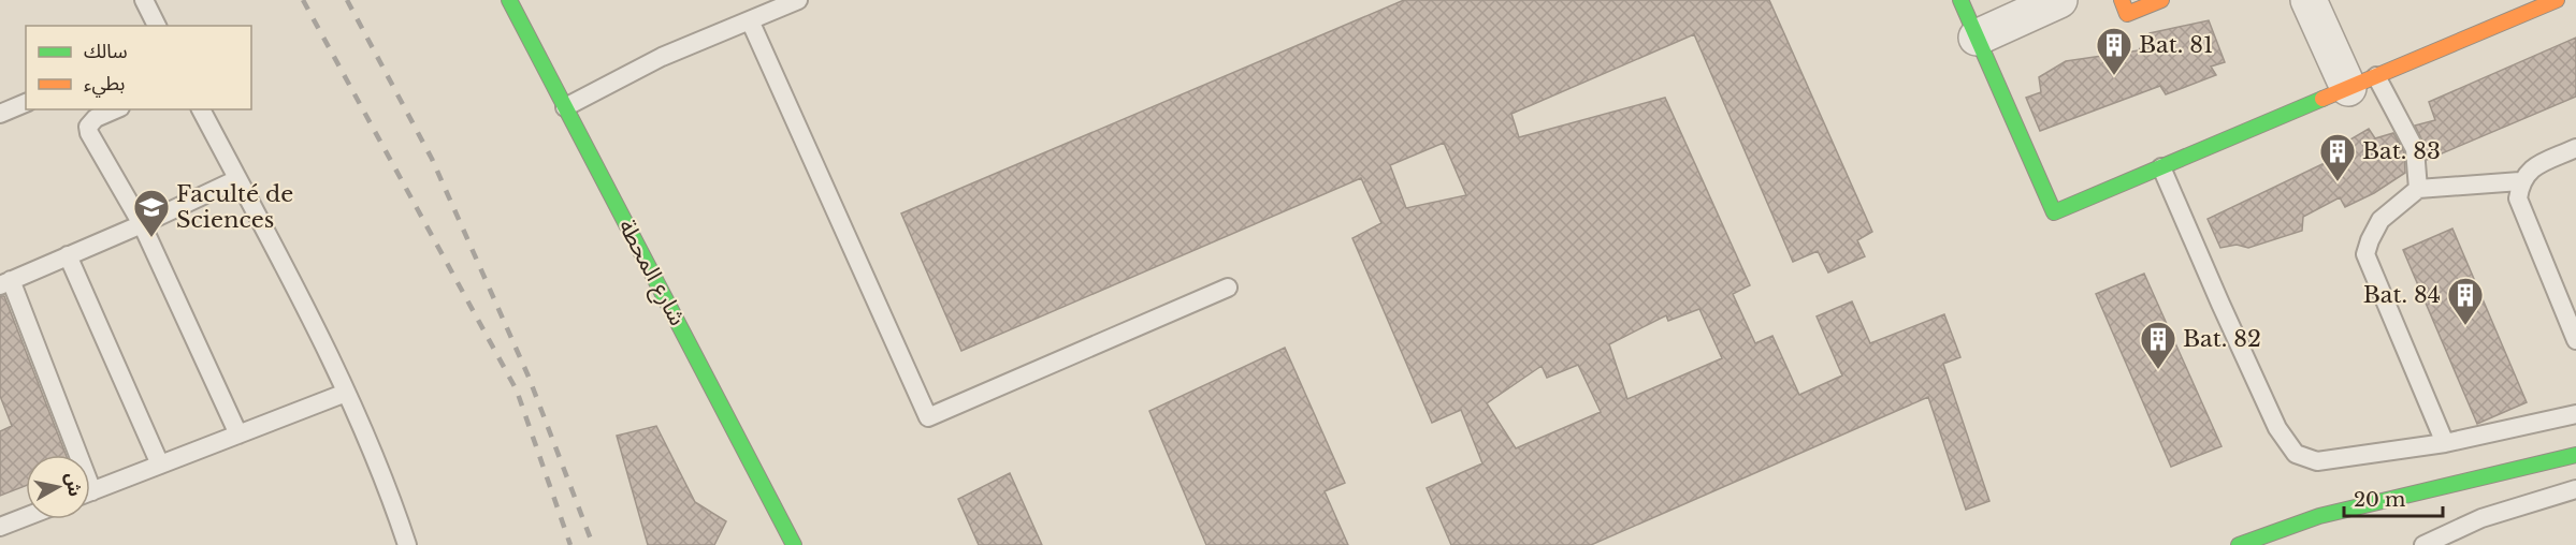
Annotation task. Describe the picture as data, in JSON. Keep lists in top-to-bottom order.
{
  "streets": {
    "street": ["شارع المحطة"]
  },
  "places": {
    "building": [
      "Bat. 81",
      "Bat. 83",
      "Bat. 84",
      "Bat. 82"
    ],
    "school or university": ["Faculté de Sciences"]
  },
  "legend": ["سالك", "بطيء"],
  "scale_bar": "20 m",
  "north": "right"
}
